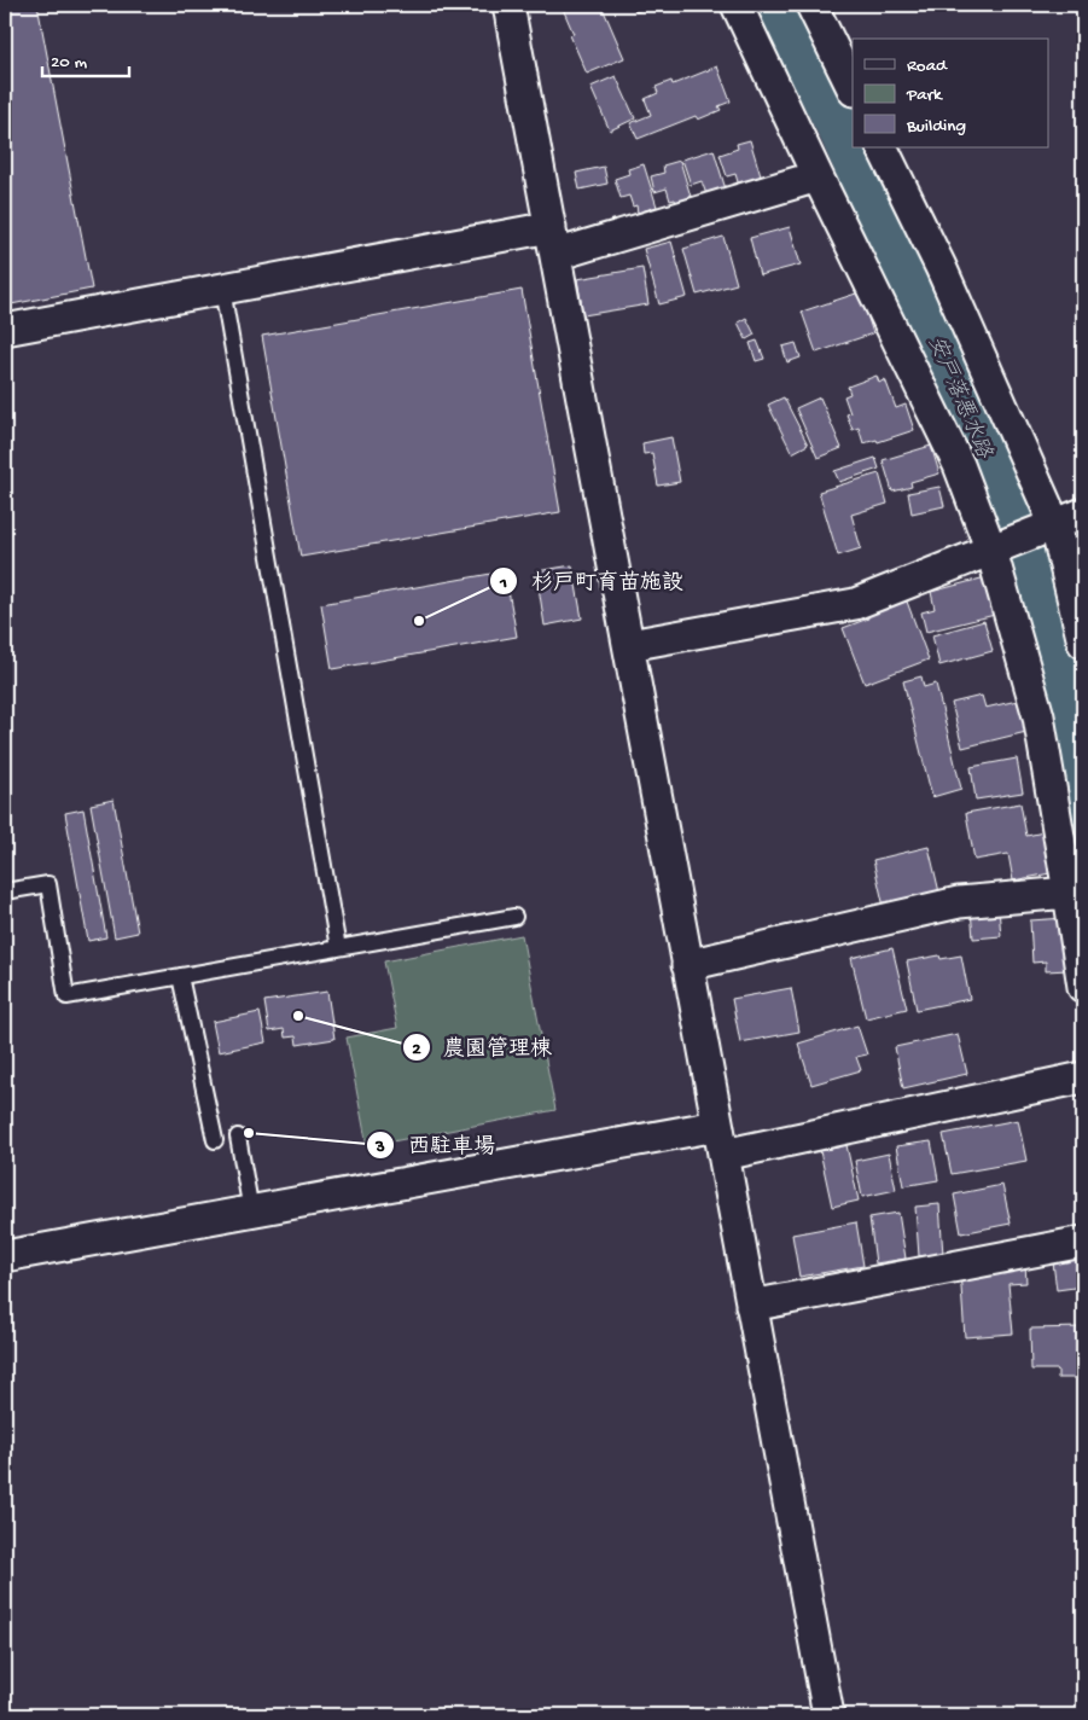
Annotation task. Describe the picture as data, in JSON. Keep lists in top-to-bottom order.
{
  "water": ["安戸落悪水路"],
  "places": ["杉戸町育苗施設", "農園管理棟", "西駐車場"],
  "legend": ["Road", "Park", "Building"],
  "scale_bar": "20 m"
}
